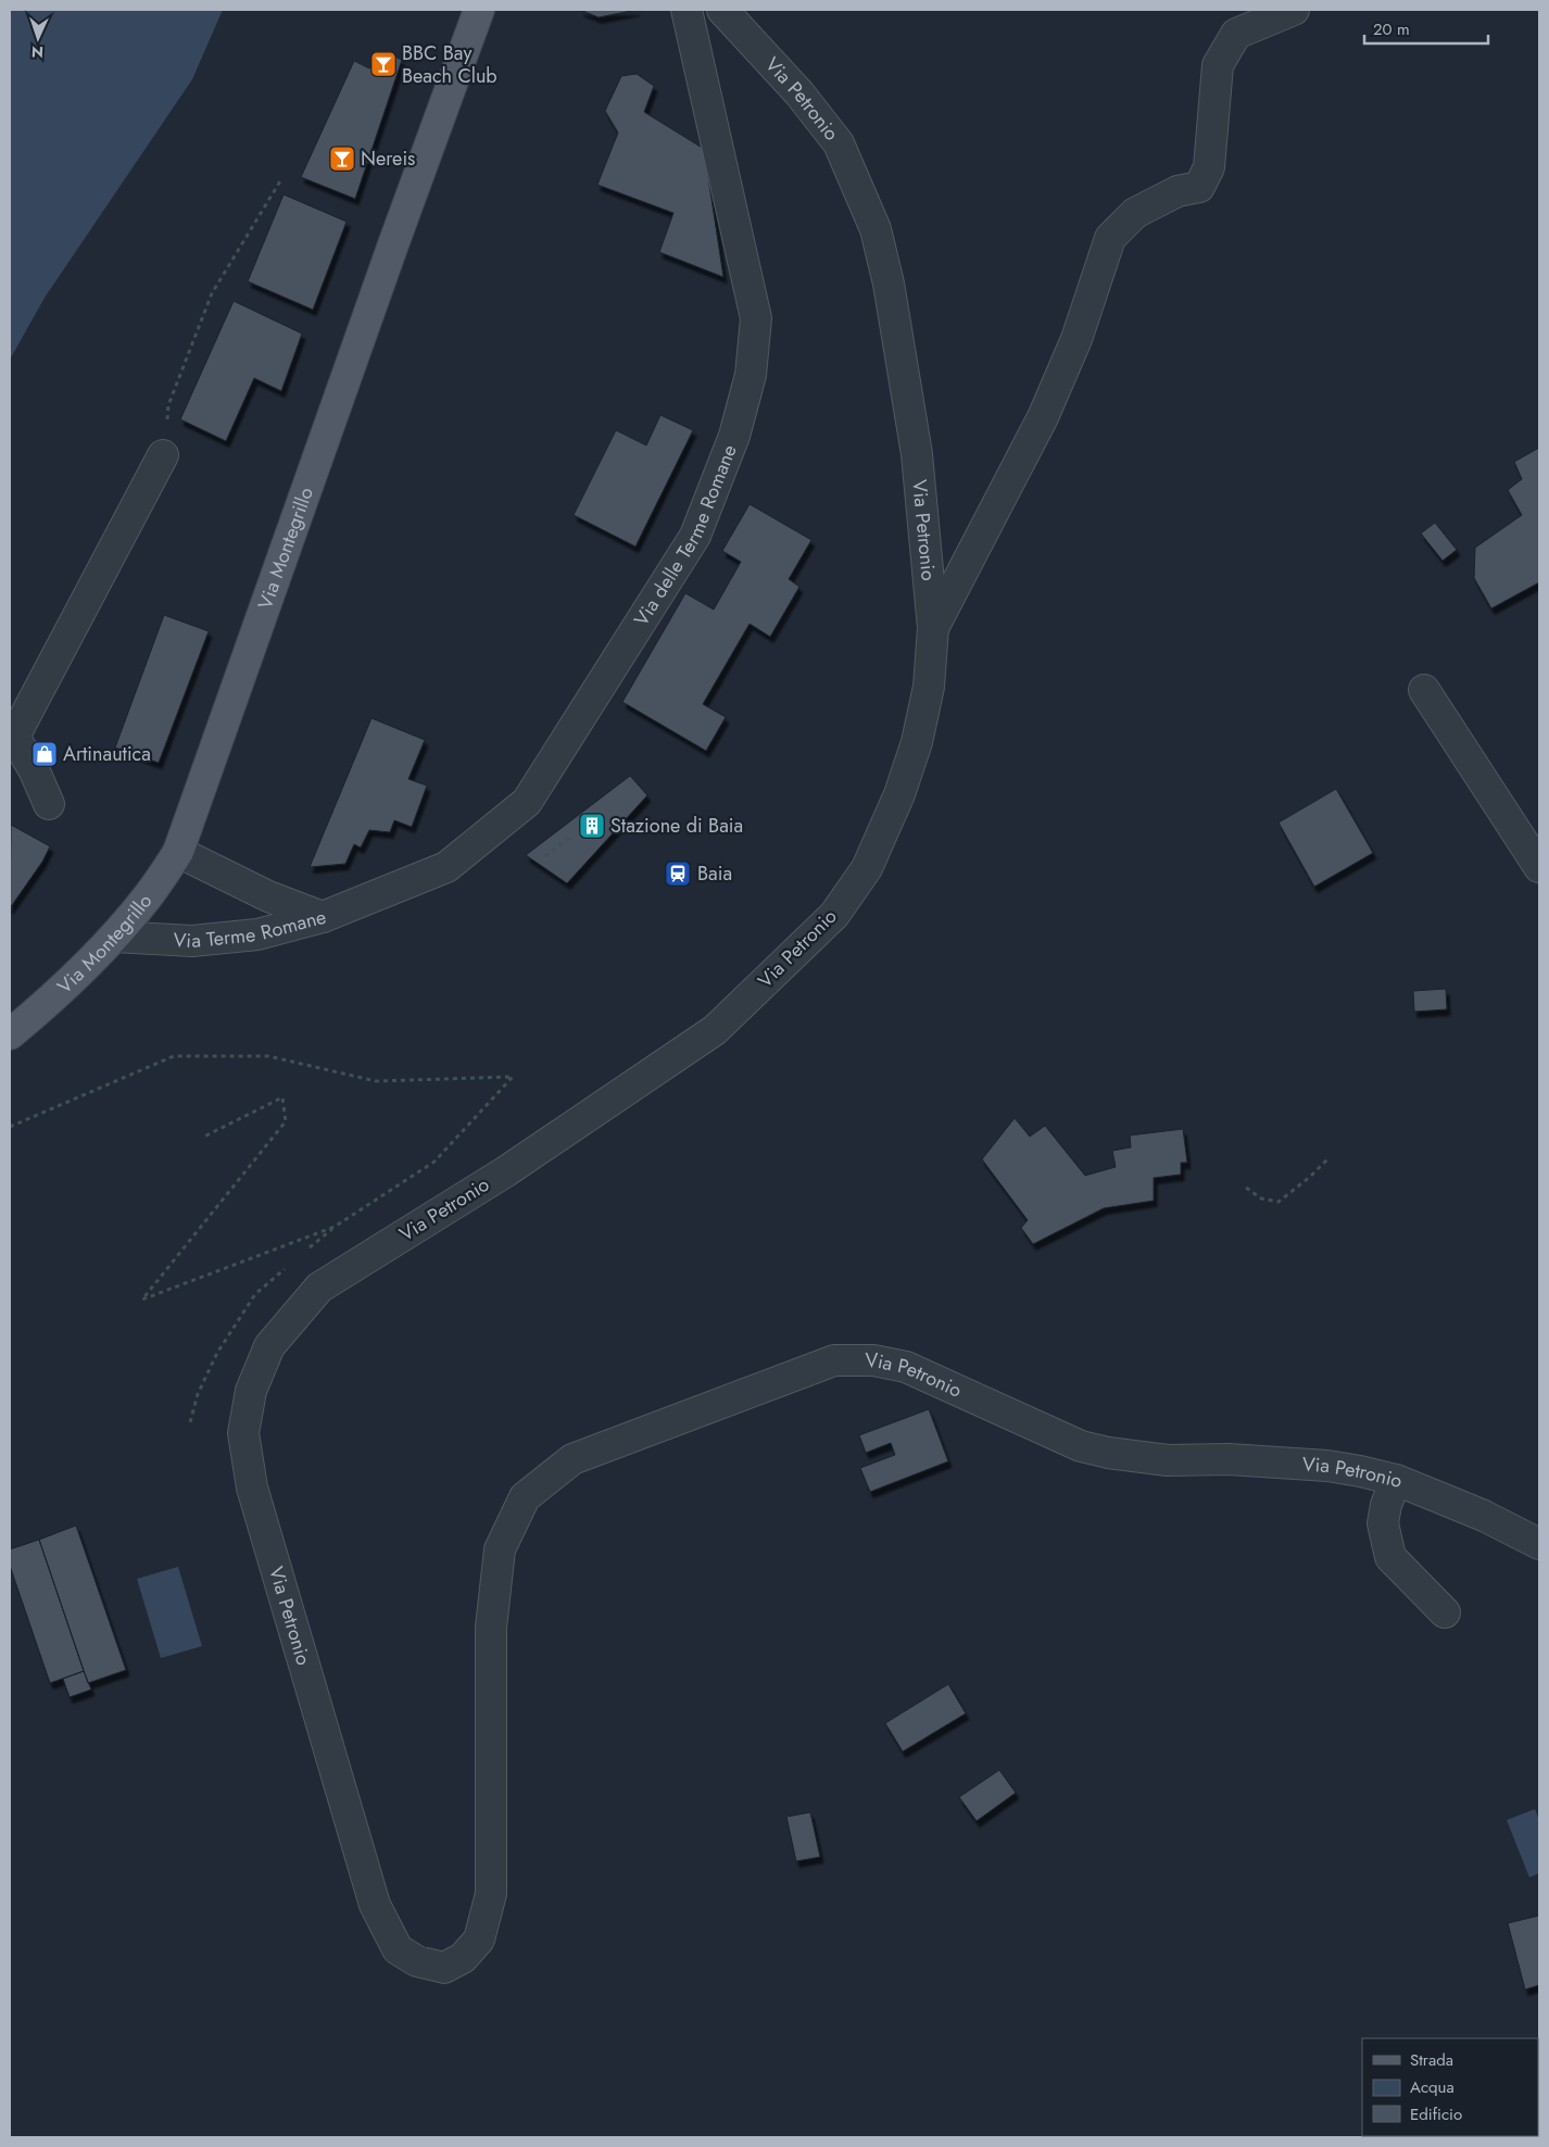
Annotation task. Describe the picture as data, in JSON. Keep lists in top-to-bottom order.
{
  "streets": {
    "main road": ["Via Montegrillo"],
    "street": ["Via Petronio", "Via delle Terme Romane", "Via Terme Romane"]
  },
  "crossings": [
    ["Via delle Terme Romane", "Via Terme Romane"],
    ["Via Montegrillo", "Via Terme Romane"]
  ],
  "places": {
    "bar": ["BBC Bay Beach Club", "Nereis"],
    "shop": ["Artinautica"],
    "building": ["Stazione di Baia"],
    "station": ["Baia"]
  },
  "legend": ["Strada", "Acqua", "Edificio"],
  "scale_bar": "20 m",
  "north": "bottom"
}
